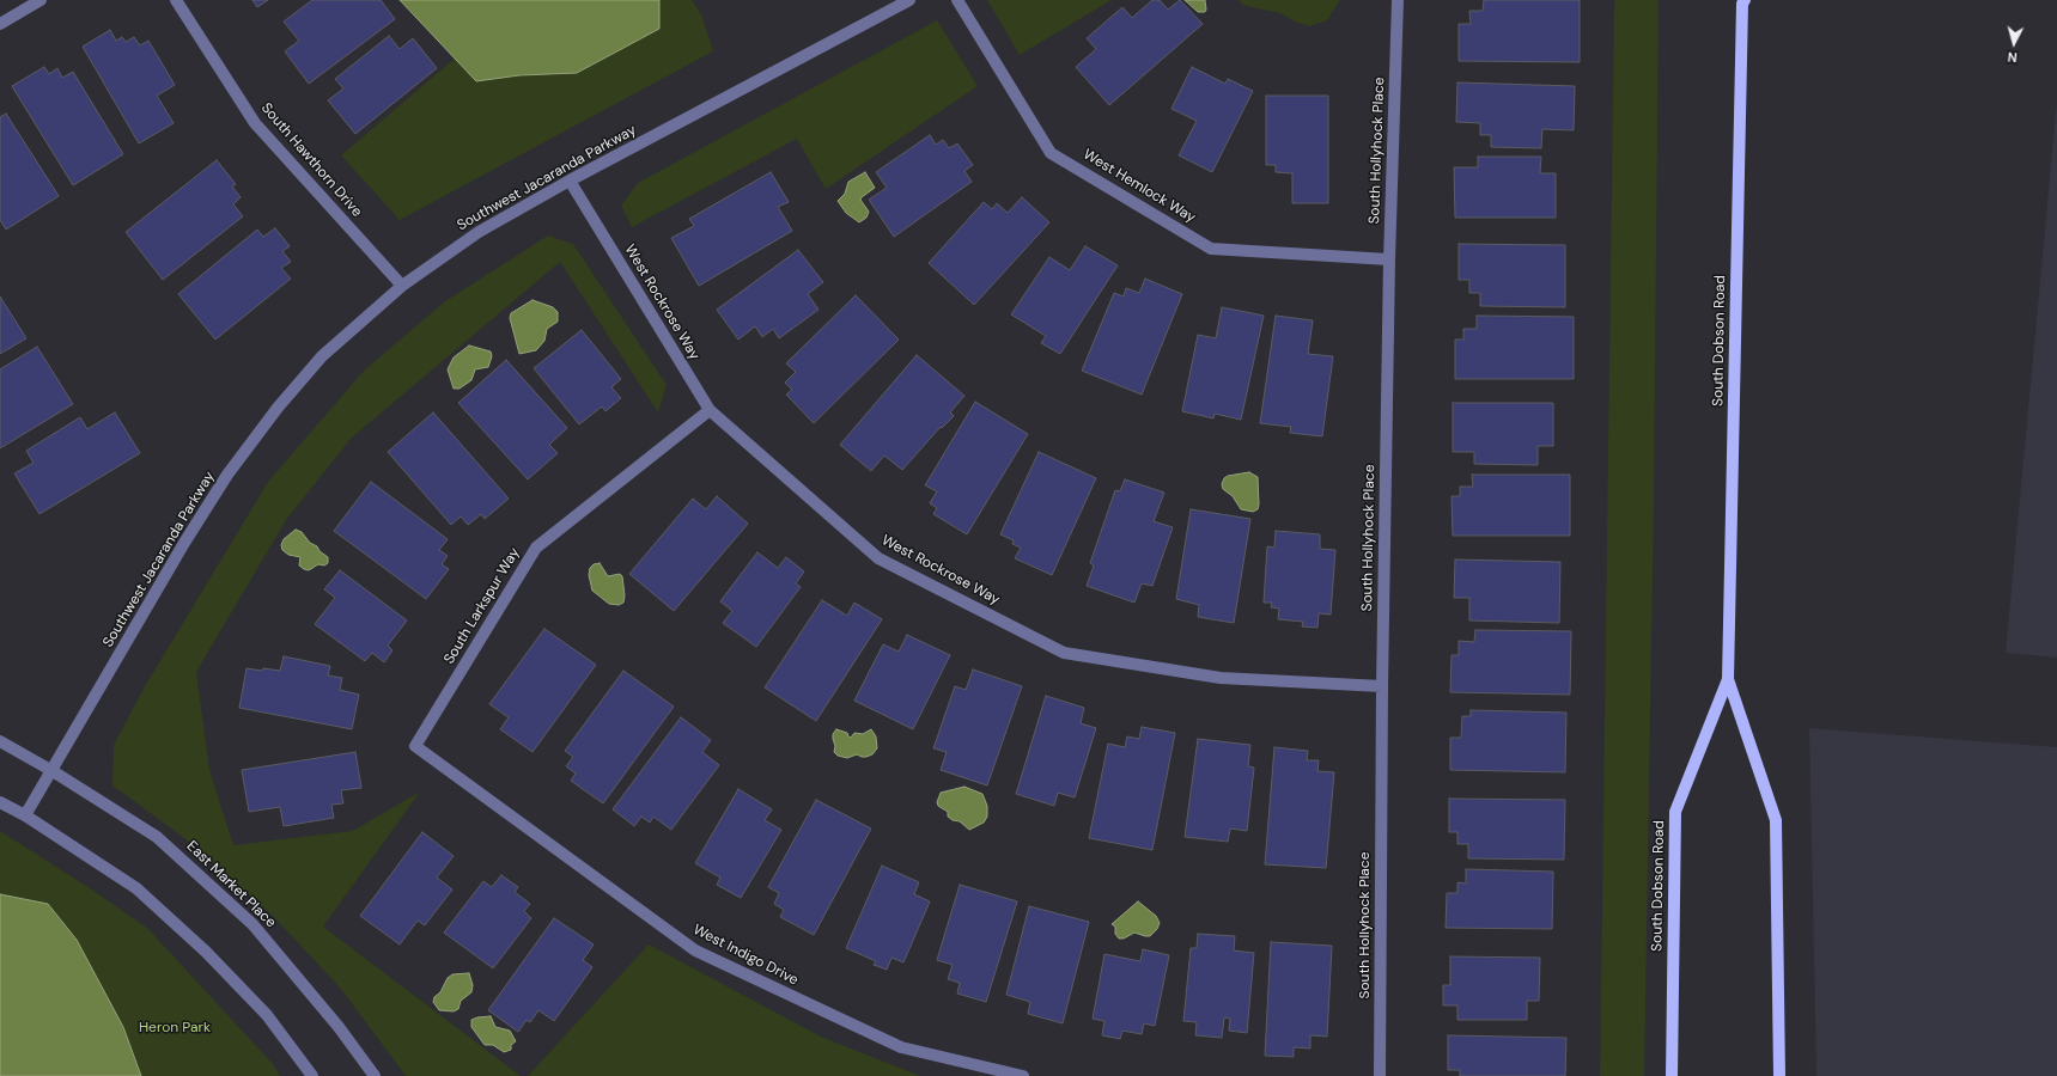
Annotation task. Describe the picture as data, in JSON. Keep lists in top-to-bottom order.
{
  "streets": {
    "main road": ["South Dobson Road"],
    "street": [
      "South Hollyhock Place",
      "South Hawthorn Drive",
      "Southwest Jacaranda Parkway",
      "West Hemlock Way",
      "West Rockrose Way",
      "South Larkspur Way",
      "East Market Place",
      "West Indigo Drive"
    ]
  },
  "crossings": [
    ["South Hollyhock Place", "West Hemlock Way"],
    ["South Hollyhock Place", "West Rockrose Way"],
    ["South Hawthorn Drive", "Southwest Jacaranda Parkway"],
    ["Southwest Jacaranda Parkway", "West Rockrose Way"],
    ["Southwest Jacaranda Parkway", "East Market Place"],
    ["West Rockrose Way", "South Larkspur Way"],
    ["South Larkspur Way", "West Indigo Drive"]
  ],
  "parks": ["Heron Park"],
  "north": "bottom"
}
